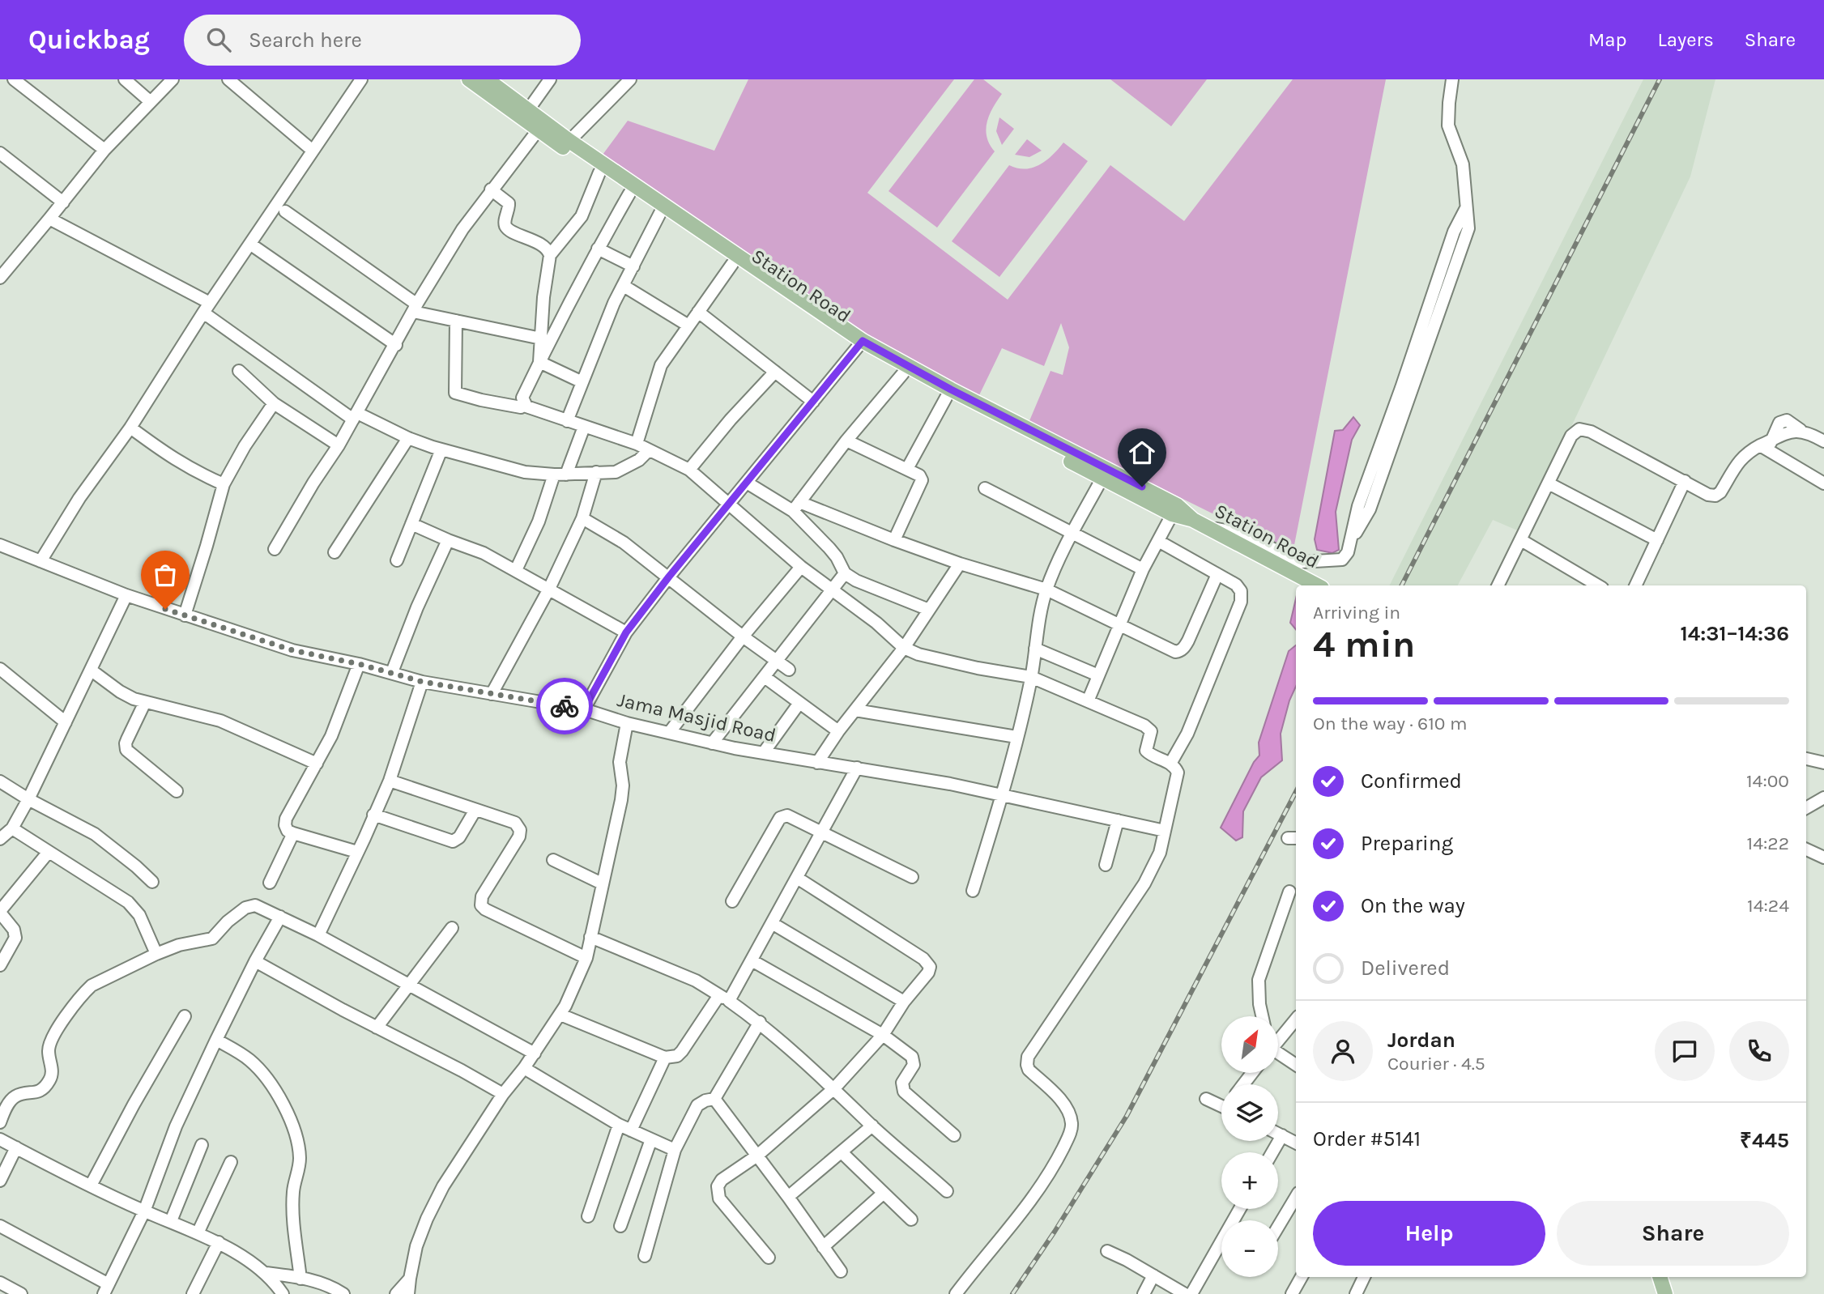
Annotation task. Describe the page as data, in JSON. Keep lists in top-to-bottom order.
{
  "streets": {
    "main road": ["Station Road"],
    "street": ["Jama Masjid Road"]
  },
  "north": "top right",
  "page": {
    "header": "Quickbag",
    "search": "Search here",
    "nav": ["Map", "Layers", "Share"],
    "heading": ["4 min", "Arriving in", "14:31–14:36"],
    "panel": [
      "Jordan",
      "Courier · 4.5",
      "Order #5141",
      "₹445"
    ],
    "bar": "On the way · 610 m",
    "list": [
      ["Confirmed", "14:00"],
      ["Preparing", "14:22"],
      ["On the way", "14:24"],
      "Delivered"
    ],
    "map_buttons": ["+", "−"],
    "buttons": ["Help", "Share"]
  }
}
